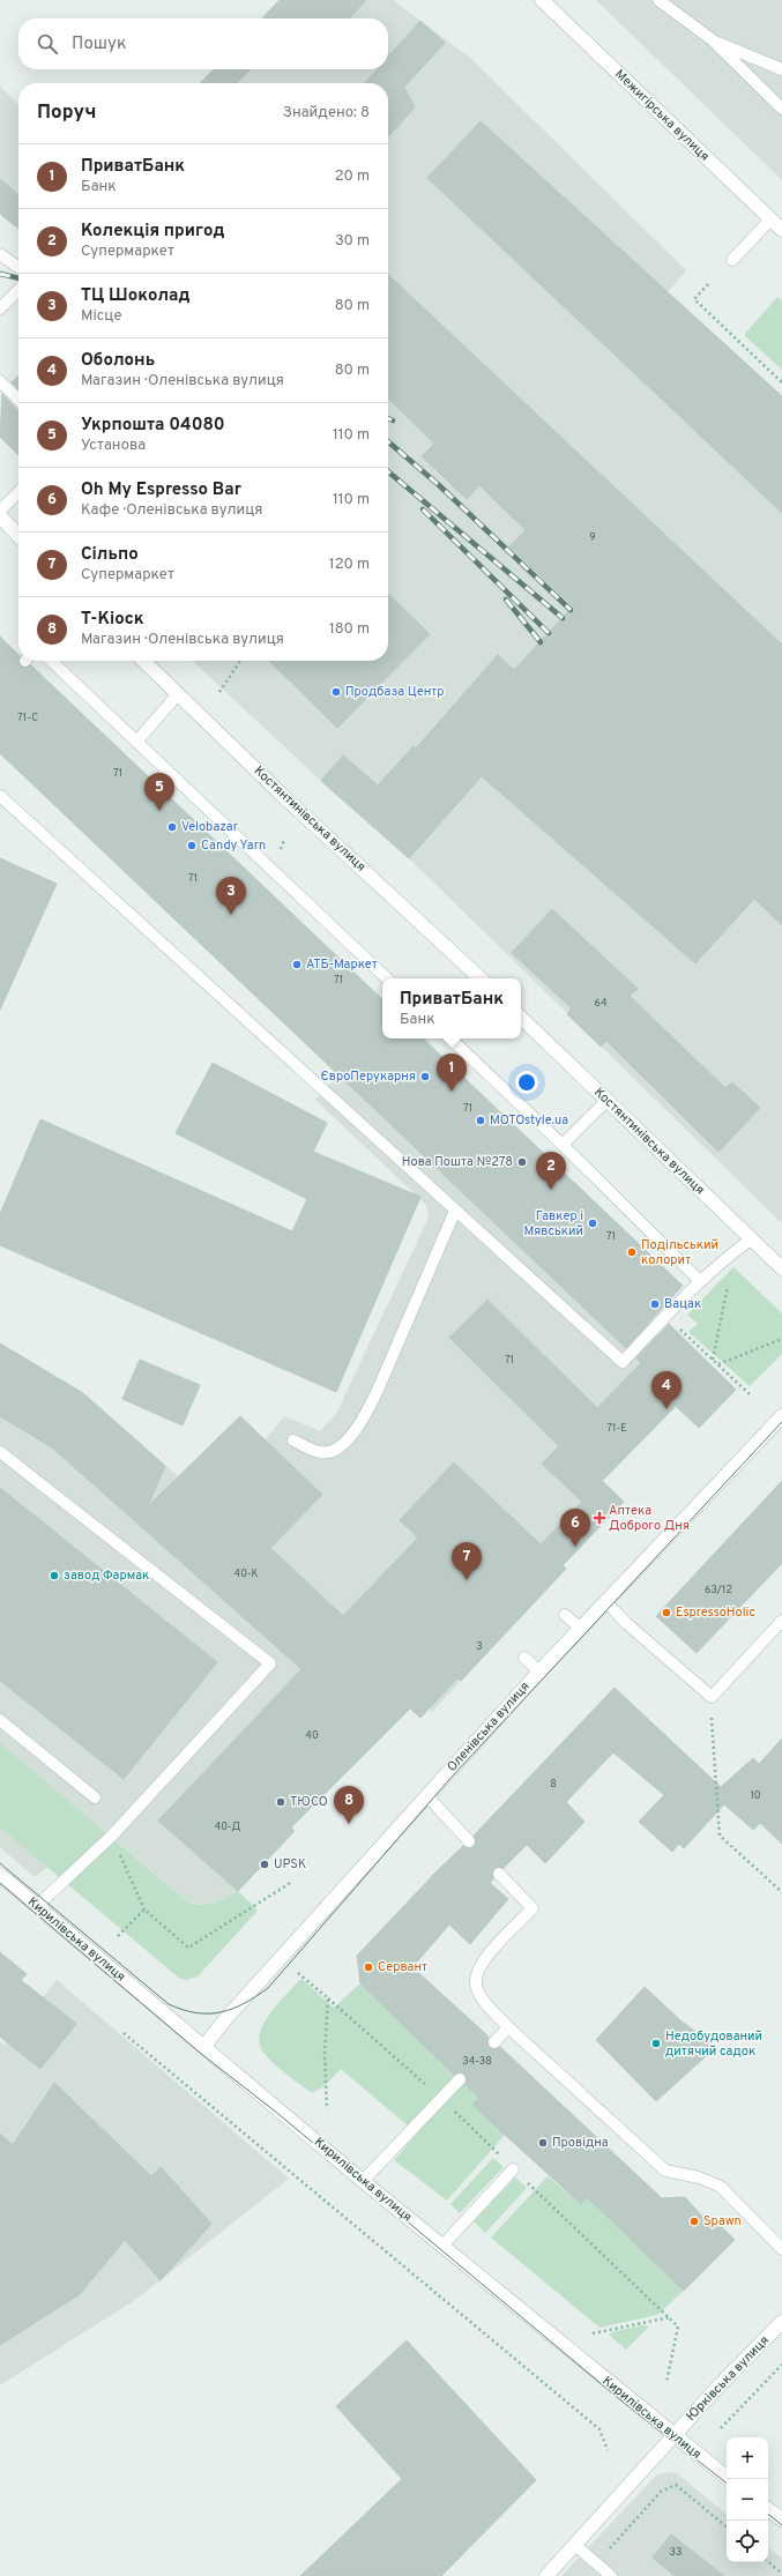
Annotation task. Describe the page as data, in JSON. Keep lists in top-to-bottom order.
{
  "streets": {
    "street": [
      "Межигірська вулиця",
      "Костянтинівська вулиця",
      "Оленівська вулиця",
      "Кирилівська вулиця",
      "Юрківська вулиця"
    ]
  },
  "crossings": [
    ["Оленівська вулиця", "Кирилівська вулиця"],
    ["Кирилівська вулиця", "Юрківська вулиця"]
  ],
  "places": {
    "other": [
      "Продбаза Центр",
      "Velobazar",
      "Candy Yarn",
      "АТБ-Маркет",
      "ЄвроПерукарня",
      "MOTOstyle.ua",
      "Нова Пошта №278",
      "Гавкер і Мявський",
      "Подільський колорит",
      "Вацак",
      "завод Фармак",
      "EspressoHolic",
      "ТЮСО",
      "UPSK",
      "Сервант",
      "Недобудований дитячий садок",
      "Провідна",
      "Spawn"
    ],
    "health": ["Аптека Доброго Дня"]
  },
  "house_numbers": [
    "9",
    "71-С",
    "71",
    "71",
    "71",
    "64",
    "71",
    "71",
    "71",
    "71-Е",
    "40-К",
    "63/12",
    "3",
    "40",
    "8",
    "10",
    "40-Д",
    "34-38",
    "33"
  ],
  "page": {
    "search": "Пошук",
    "heading": ["Поруч", "Знайдено: 8"],
    "list": [
      {
        "mark": "1",
        "name": "ПриватБанк",
        "note": "Банк",
        "value": "20 m"
      },
      {
        "mark": "2",
        "name": "Колекція пригод",
        "note": "Супермаркет",
        "value": "30 m"
      },
      {
        "mark": "3",
        "name": "ТЦ Шоколад",
        "note": "Місце",
        "value": "80 m"
      },
      {
        "mark": "4",
        "name": "Оболонь",
        "note": "Магазин · Оленівська вулиця",
        "value": "80 m"
      },
      {
        "mark": "5",
        "name": "Укрпошта 04080",
        "note": "Установа",
        "value": "110 m"
      },
      {
        "mark": "6",
        "name": "Oh My Espresso Bar",
        "note": "Кафе · Оленівська вулиця",
        "value": "110 m"
      },
      {
        "mark": "7",
        "name": "Сільпо",
        "note": "Супермаркет",
        "value": "120 m"
      },
      {
        "mark": "8",
        "name": "Т-Кіоск",
        "note": "Магазин · Оленівська вулиця",
        "value": "180 m"
      }
    ],
    "pins": [
      "5",
      "3",
      "1",
      "2",
      "4",
      "6",
      "7",
      "8"
    ],
    "popup": ["ПриватБанк", "Банк"],
    "map_buttons": ["+", "−"]
  }
}
